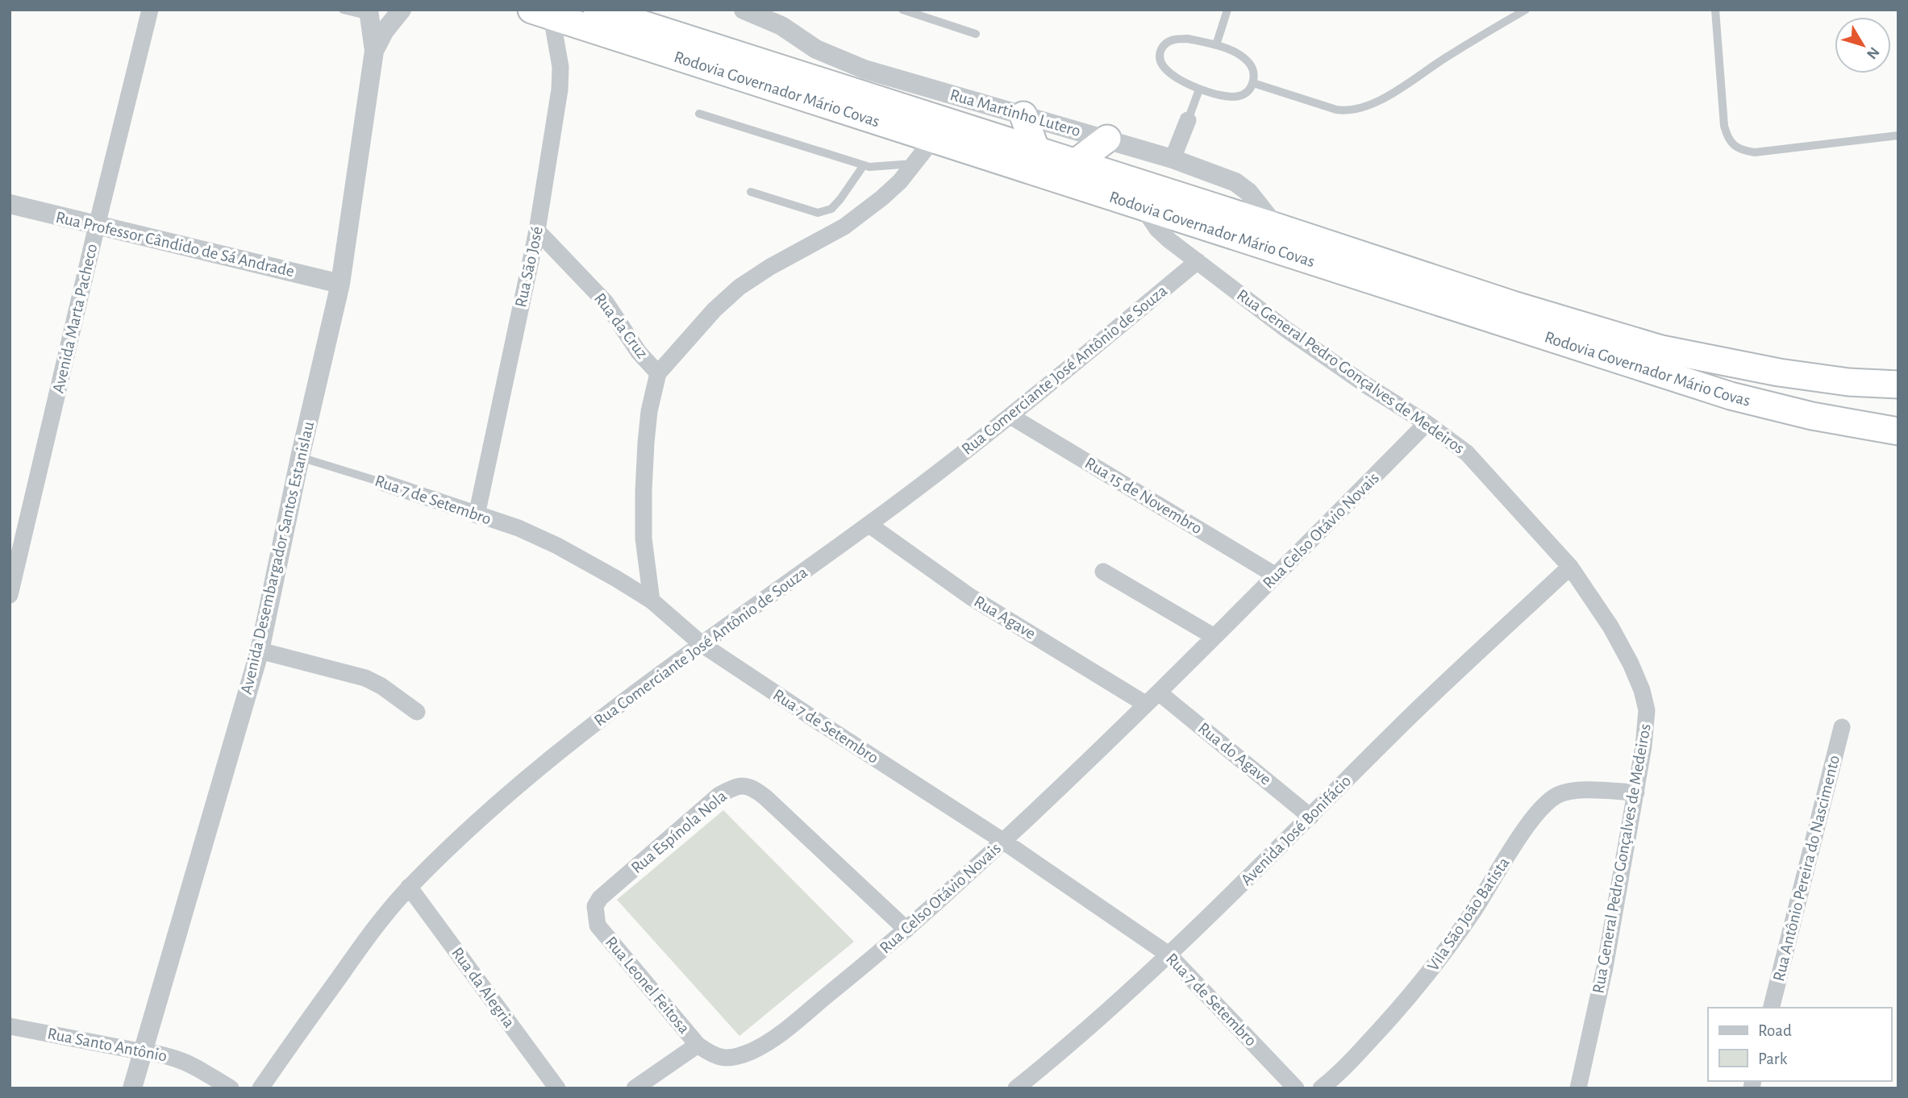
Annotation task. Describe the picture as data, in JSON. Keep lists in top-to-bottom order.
{
  "streets": {
    "highway": ["Rodovia Governador Mário Covas"],
    "street": [
      "Rua Martinho Lutero",
      "Rua Professor Cândido de Sá Andrade",
      "Rua São José",
      "Avenida Marta Pacheco",
      "Rua da Cruz",
      "Rua Comerciante José Antônio de Souza",
      "Rua General Pedro Gonçalves de Medeiros",
      "Rua 15 de Novembro",
      "Rua 7 de Setembro",
      "Rua Celso Otávio Novais",
      "Avenida Desembargador Santos Estanislau",
      "Rua Agave",
      "Rua do Agave",
      "Avenida José Bonifácio",
      "Rua Espínola Nola",
      "Rua Antônio Pereira do Nascimento",
      "Vila São João Batista",
      "Rua Leonel Feitosa",
      "Rua da Alegria",
      "Rua Santo Antônio"
    ]
  },
  "crossings": [
    ["Rodovia Governador Mário Covas", "Rua Martinho Lutero"],
    ["Rodovia Governador Mário Covas", "Rua São José"],
    ["Rodovia Governador Mário Covas", "Rua General Pedro Gonçalves de Medeiros"],
    ["Rua Professor Cândido de Sá Andrade", "Avenida Marta Pacheco"],
    ["Rua Professor Cândido de Sá Andrade", "Avenida Desembargador Santos Estanislau"],
    ["Rua São José", "Rua da Cruz"],
    ["Rua São José", "Rua 7 de Setembro"],
    ["Rua Comerciante José Antônio de Souza", "Rua General Pedro Gonçalves de Medeiros"],
    ["Rua Comerciante José Antônio de Souza", "Rua 15 de Novembro"],
    ["Rua Comerciante José Antônio de Souza", "Rua 7 de Setembro"],
    ["Rua Comerciante José Antônio de Souza", "Rua Agave"],
    ["Rua Comerciante José Antônio de Souza", "Rua da Alegria"],
    ["Rua General Pedro Gonçalves de Medeiros", "Rua Celso Otávio Novais"],
    ["Rua General Pedro Gonçalves de Medeiros", "Avenida José Bonifácio"],
    ["Rua General Pedro Gonçalves de Medeiros", "Vila São João Batista"],
    ["Rua 15 de Novembro", "Rua Celso Otávio Novais"],
    ["Rua 7 de Setembro", "Rua Celso Otávio Novais"],
    ["Rua 7 de Setembro", "Avenida Desembargador Santos Estanislau"],
    ["Rua 7 de Setembro", "Avenida José Bonifácio"],
    ["Rua Celso Otávio Novais", "Rua Agave"],
    ["Rua Celso Otávio Novais", "Rua do Agave"],
    ["Rua Celso Otávio Novais", "Rua Espínola Nola"],
    ["Rua Celso Otávio Novais", "Rua Leonel Feitosa"],
    ["Avenida Desembargador Santos Estanislau", "Rua Santo Antônio"],
    ["Rua do Agave", "Avenida José Bonifácio"],
    ["Rua Espínola Nola", "Rua Leonel Feitosa"]
  ],
  "legend": ["Road", "Park"],
  "north": "bottom right"
}
